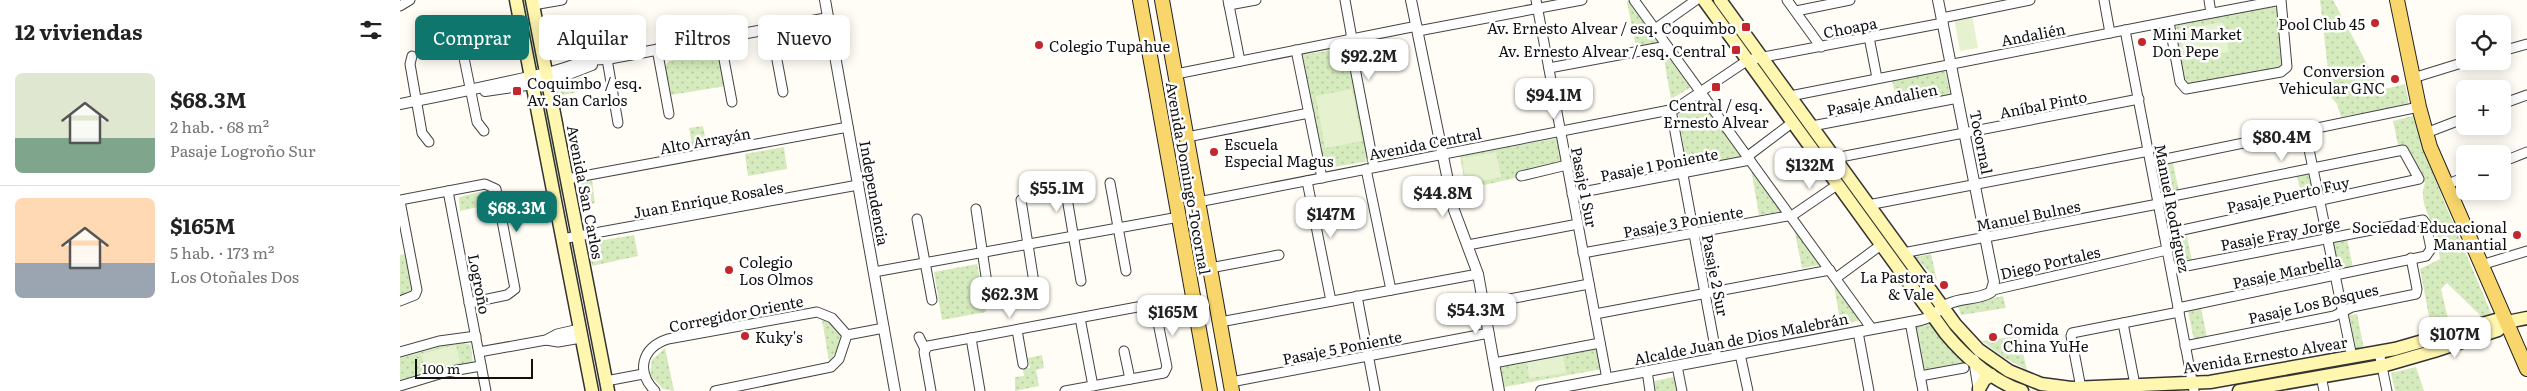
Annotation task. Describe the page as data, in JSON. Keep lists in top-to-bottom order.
{
  "streets": {
    "main road": ["Avenida Domingo Tocornal", "Avenida San Carlos", "Avenida Ernesto Alvear"],
    "street": [
      "Choapa",
      "Andalién",
      "Pasaje Andalien",
      "Aníbal Pinto",
      "Alto Arrayán",
      "Tocornal",
      "Avenida Central",
      "Pasaje 1 Poniente",
      "Pasaje 1 Sur",
      "Independencia",
      "Pasaje Puerto Fuy",
      "Juan Enrique Rosales",
      "Manuel Rodríguez",
      "Manuel Bulnes",
      "Pasaje 3 Poniente",
      "Pasaje Fray Jorge",
      "Diego Portales",
      "Pasaje Marbella",
      "Pasaje 2 Sur",
      "Logroño",
      "Pasaje Los Bosques",
      "Corregidor Oriente",
      "Alcalde Juan de Dios Malebrán",
      "Pasaje 5 Poniente"
    ]
  },
  "crossings": [
    ["Choapa", "Tocornal"],
    ["Choapa", "Avenida Central"],
    ["Choapa", "Avenida Ernesto Alvear"],
    ["Andalién", "Tocornal"],
    ["Andalién", "Manuel Rodríguez"],
    ["Andalién", "Avenida Ernesto Alvear"],
    ["Pasaje Andalien", "Tocornal"],
    ["Pasaje Andalien", "Avenida Ernesto Alvear"],
    ["Aníbal Pinto", "Tocornal"],
    ["Aníbal Pinto", "Manuel Rodríguez"],
    ["Aníbal Pinto", "Avenida Ernesto Alvear"],
    ["Alto Arrayán", "Avenida San Carlos"],
    ["Alto Arrayán", "Independencia"],
    ["Tocornal", "Manuel Bulnes"],
    ["Tocornal", "Diego Portales"],
    ["Avenida Central", "Avenida Domingo Tocornal"],
    ["Avenida Central", "Pasaje 1 Sur"],
    ["Avenida Central", "Pasaje 2 Sur"],
    ["Avenida Central", "Avenida Ernesto Alvear"],
    ["Pasaje 1 Poniente", "Pasaje 1 Sur"],
    ["Pasaje 1 Poniente", "Pasaje 2 Sur"],
    ["Avenida Domingo Tocornal", "Pasaje 5 Poniente"],
    ["Pasaje 1 Sur", "Pasaje 3 Poniente"],
    ["Pasaje 1 Sur", "Alcalde Juan de Dios Malebrán"],
    ["Avenida San Carlos", "Juan Enrique Rosales"],
    ["Independencia", "Juan Enrique Rosales"],
    ["Pasaje Puerto Fuy", "Manuel Rodríguez"],
    ["Pasaje Puerto Fuy", "Manuel Bulnes"],
    ["Manuel Rodríguez", "Manuel Bulnes"],
    ["Manuel Rodríguez", "Pasaje Fray Jorge"],
    ["Manuel Rodríguez", "Diego Portales"],
    ["Manuel Rodríguez", "Pasaje Marbella"],
    ["Manuel Rodríguez", "Pasaje Los Bosques"],
    ["Manuel Rodríguez", "Avenida Ernesto Alvear"],
    ["Manuel Bulnes", "Avenida Ernesto Alvear"],
    ["Pasaje 3 Poniente", "Pasaje 2 Sur"],
    ["Pasaje Fray Jorge", "Pasaje Marbella"],
    ["Diego Portales", "Avenida Ernesto Alvear"],
    ["Pasaje Marbella", "Pasaje Los Bosques"],
    ["Pasaje Marbella", "Avenida Ernesto Alvear"],
    ["Pasaje 2 Sur", "Alcalde Juan de Dios Malebrán"]
  ],
  "places": {
    "other": [
      "Pool Club 45",
      "Mini Market Don Pepe",
      "Colegio Tupahue",
      "Conversion Vehicular GNC",
      "Escuela Especial Magus",
      "Sociedad Educacional Manantial",
      "Colegio Los Olmos",
      "La Pastora & Vale",
      "Kuky's",
      "Comida China YuHe"
    ],
    "transit": [
      "Av. Ernesto Alvear / esq. Coquimbo",
      "Av. Ernesto Alvear / esq. Central",
      "Central / esq. Ernesto Alvear",
      "Coquimbo / esq. Av. San Carlos"
    ]
  },
  "scale_bar": "100 m",
  "page": {
    "heading": "12 viviendas",
    "map_buttons": ["+", "−"],
    "chip": [
      "Comprar",
      "Alquilar",
      "Filtros",
      "Nuevo"
    ],
    "price": [
      "$92.2M",
      "$94.1M",
      "$80.4M",
      "$132M",
      "$55.1M",
      "$44.8M",
      "$68.3M",
      "$147M",
      "$62.3M",
      "$54.3M",
      "$165M",
      "$107M"
    ],
    "list": [
      {
        "name": "$68.3M",
        "note": "2 hab. · 68 m² · Pasaje Logroño Sur"
      },
      {
        "name": "$165M",
        "note": "5 hab. · 173 m² · Los Otoñales Dos"
      }
    ],
    "scale": "100 m"
  }
}
